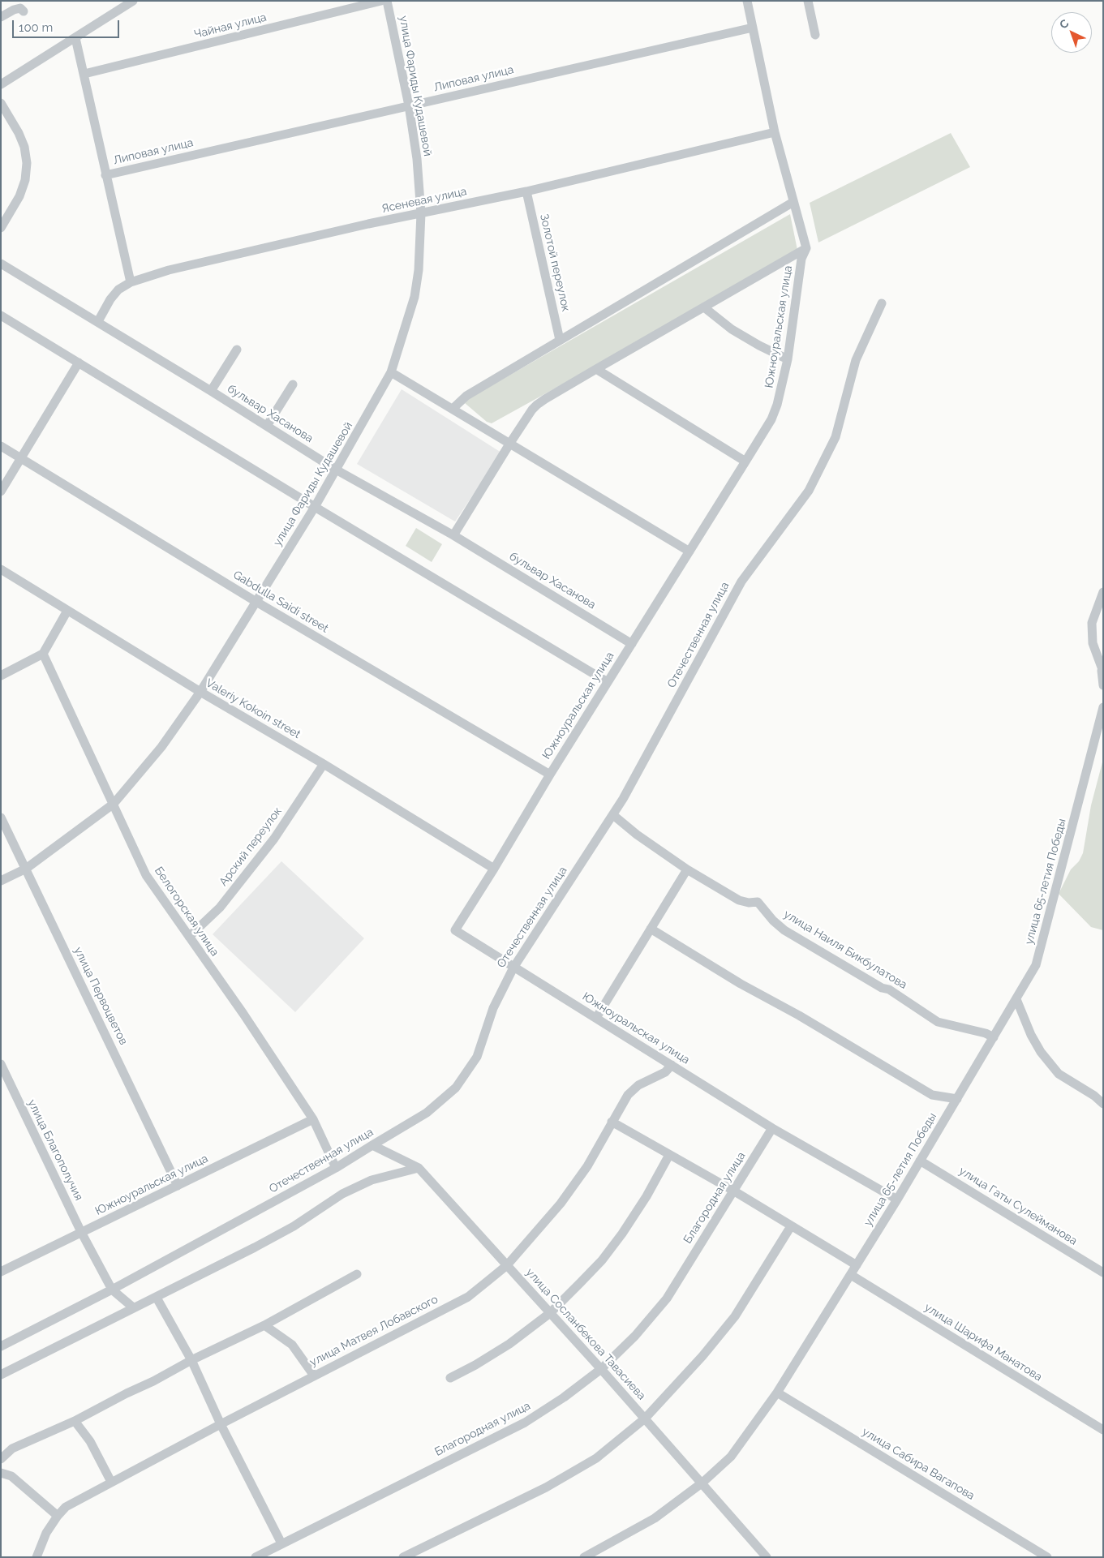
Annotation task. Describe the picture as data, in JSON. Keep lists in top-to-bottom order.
{
  "streets": {
    "street": [
      "Чайная улица",
      "Липовая улица",
      "улица Фариды Кудашевой",
      "Ясеневая улица",
      "Золотой переулок",
      "Южноуральская улица",
      "бульвар Хасанова",
      "Gabdulla Saidi street",
      "Отечественная улица",
      "Valeriy Kokoin street",
      "Арский переулок",
      "улица 65-летия Победы",
      "Белогорская улица",
      "улица Наиля Бикбулатова",
      "улица Первоцветов",
      "улица Благополучия",
      "Благородная улица",
      "улица Гаты Сулейманова",
      "улица Матвея Лобавского",
      "улица Сосланбекова Тавасиева",
      "улица Шарифа Манатова",
      "улица Сабира Вагапова"
    ]
  },
  "crossings": [
    ["Липовая улица", "улица Фариды Кудашевой"],
    ["улица Фариды Кудашевой", "Ясеневая улица"],
    ["улица Фариды Кудашевой", "бульвар Хасанова"],
    ["улица Фариды Кудашевой", "Gabdulla Saidi street"],
    ["улица Фариды Кудашевой", "Valeriy Kokoin street"],
    ["улица Фариды Кудашевой", "Белогорская улица"],
    ["улица Фариды Кудашевой", "улица Первоцветов"],
    ["Ясеневая улица", "Золотой переулок"],
    ["Ясеневая улица", "бульвар Хасанова"],
    ["Южноуральская улица", "бульвар Хасанова"],
    ["Южноуральская улица", "Gabdulla Saidi street"],
    ["Южноуральская улица", "Отечественная улица"],
    ["Южноуральская улица", "Valeriy Kokoin street"],
    ["Южноуральская улица", "улица 65-летия Победы"],
    ["Южноуральская улица", "Белогорская улица"],
    ["Южноуральская улица", "улица Первоцветов"],
    ["Южноуральская улица", "улица Благополучия"],
    ["Южноуральская улица", "Благородная улица"],
    ["Южноуральская улица", "улица Матвея Лобавского"],
    ["Отечественная улица", "Белогорская улица"],
    ["Отечественная улица", "улица Наиля Бикбулатова"],
    ["Отечественная улица", "улица Благополучия"],
    ["Отечественная улица", "улица Сосланбекова Тавасиева"],
    ["Valeriy Kokoin street", "Арский переулок"],
    ["Арский переулок", "Белогорская улица"],
    ["улица 65-летия Победы", "улица Наиля Бикбулатова"],
    ["улица 65-летия Победы", "улица Гаты Сулейманова"],
    ["улица 65-летия Победы", "улица Сосланбекова Тавасиева"],
    ["улица 65-летия Победы", "улица Шарифа Манатова"],
    ["улица 65-летия Победы", "улица Сабира Вагапова"],
    ["Благородная улица", "улица Сосланбекова Тавасиева"],
    ["улица Матвея Лобавского", "улица Сосланбекова Тавасиева"]
  ],
  "scale_bar": "100 m",
  "north": "top left"
}
